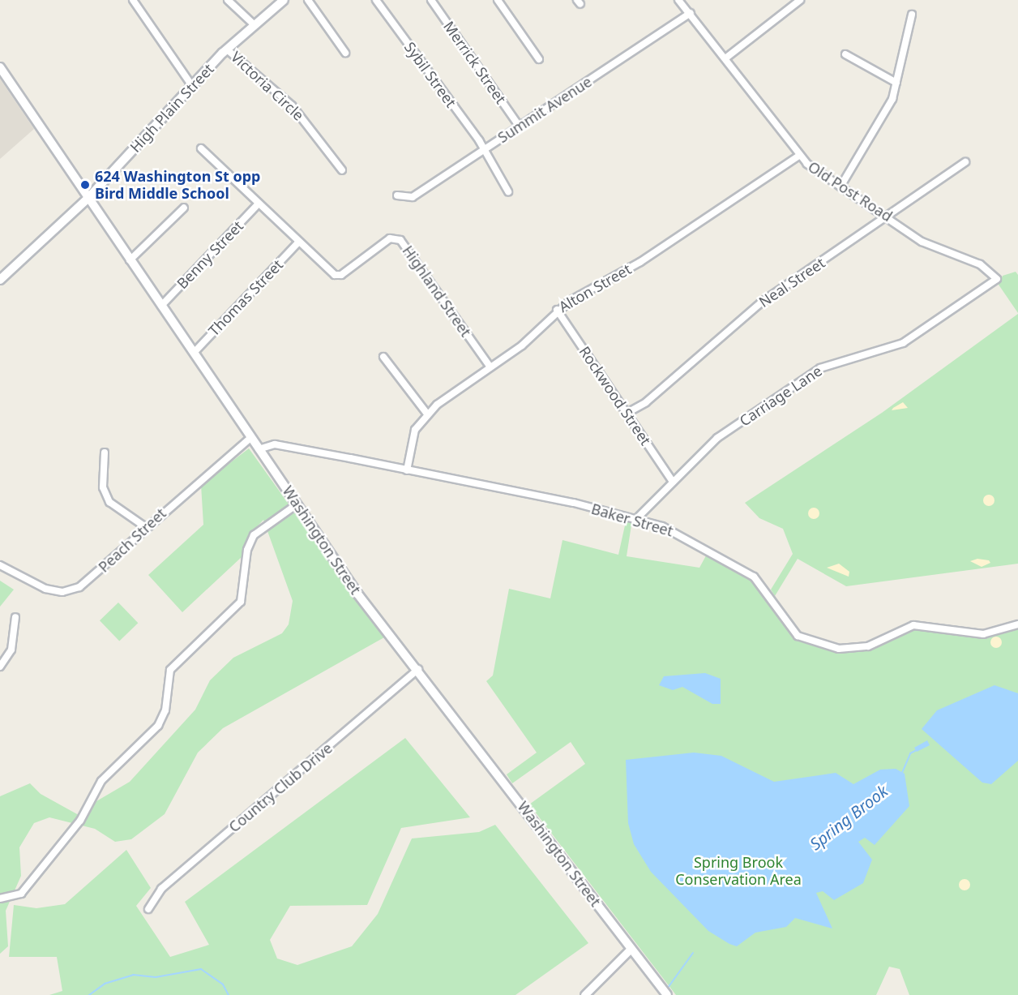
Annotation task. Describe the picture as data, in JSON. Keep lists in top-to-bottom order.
{
  "streets": {
    "main road": ["High Plain Street", "Washington Street"],
    "street": [
      "Merrick Street",
      "Sybil Street",
      "Victoria Circle",
      "Summit Avenue",
      "Old Post Road",
      "Benny Street",
      "Neal Street",
      "Alton Street",
      "Highland Street",
      "Thomas Street",
      "Rockwood Street",
      "Carriage Lane",
      "Baker Street",
      "Peach Street",
      "Country Club Drive"
    ]
  },
  "crossings": [
    ["Merrick Street", "Summit Avenue"],
    ["Sybil Street", "Summit Avenue"],
    ["Victoria Circle", "High Plain Street"],
    ["High Plain Street", "Washington Street"],
    ["Summit Avenue", "Old Post Road"],
    ["Old Post Road", "Neal Street"],
    ["Old Post Road", "Alton Street"],
    ["Old Post Road", "Carriage Lane"],
    ["Benny Street", "Highland Street"],
    ["Benny Street", "Washington Street"],
    ["Neal Street", "Rockwood Street"],
    ["Alton Street", "Highland Street"],
    ["Alton Street", "Rockwood Street"],
    ["Alton Street", "Baker Street"],
    ["Highland Street", "Thomas Street"],
    ["Thomas Street", "Washington Street"],
    ["Rockwood Street", "Carriage Lane"],
    ["Carriage Lane", "Baker Street"],
    ["Baker Street", "Washington Street"],
    ["Peach Street", "Washington Street"],
    ["Washington Street", "Country Club Drive"]
  ],
  "water": ["Spring Brook"],
  "parks": ["Spring Brook Conservation Area"],
  "places": ["624 Washington St opp Bird Middle School"]
}
